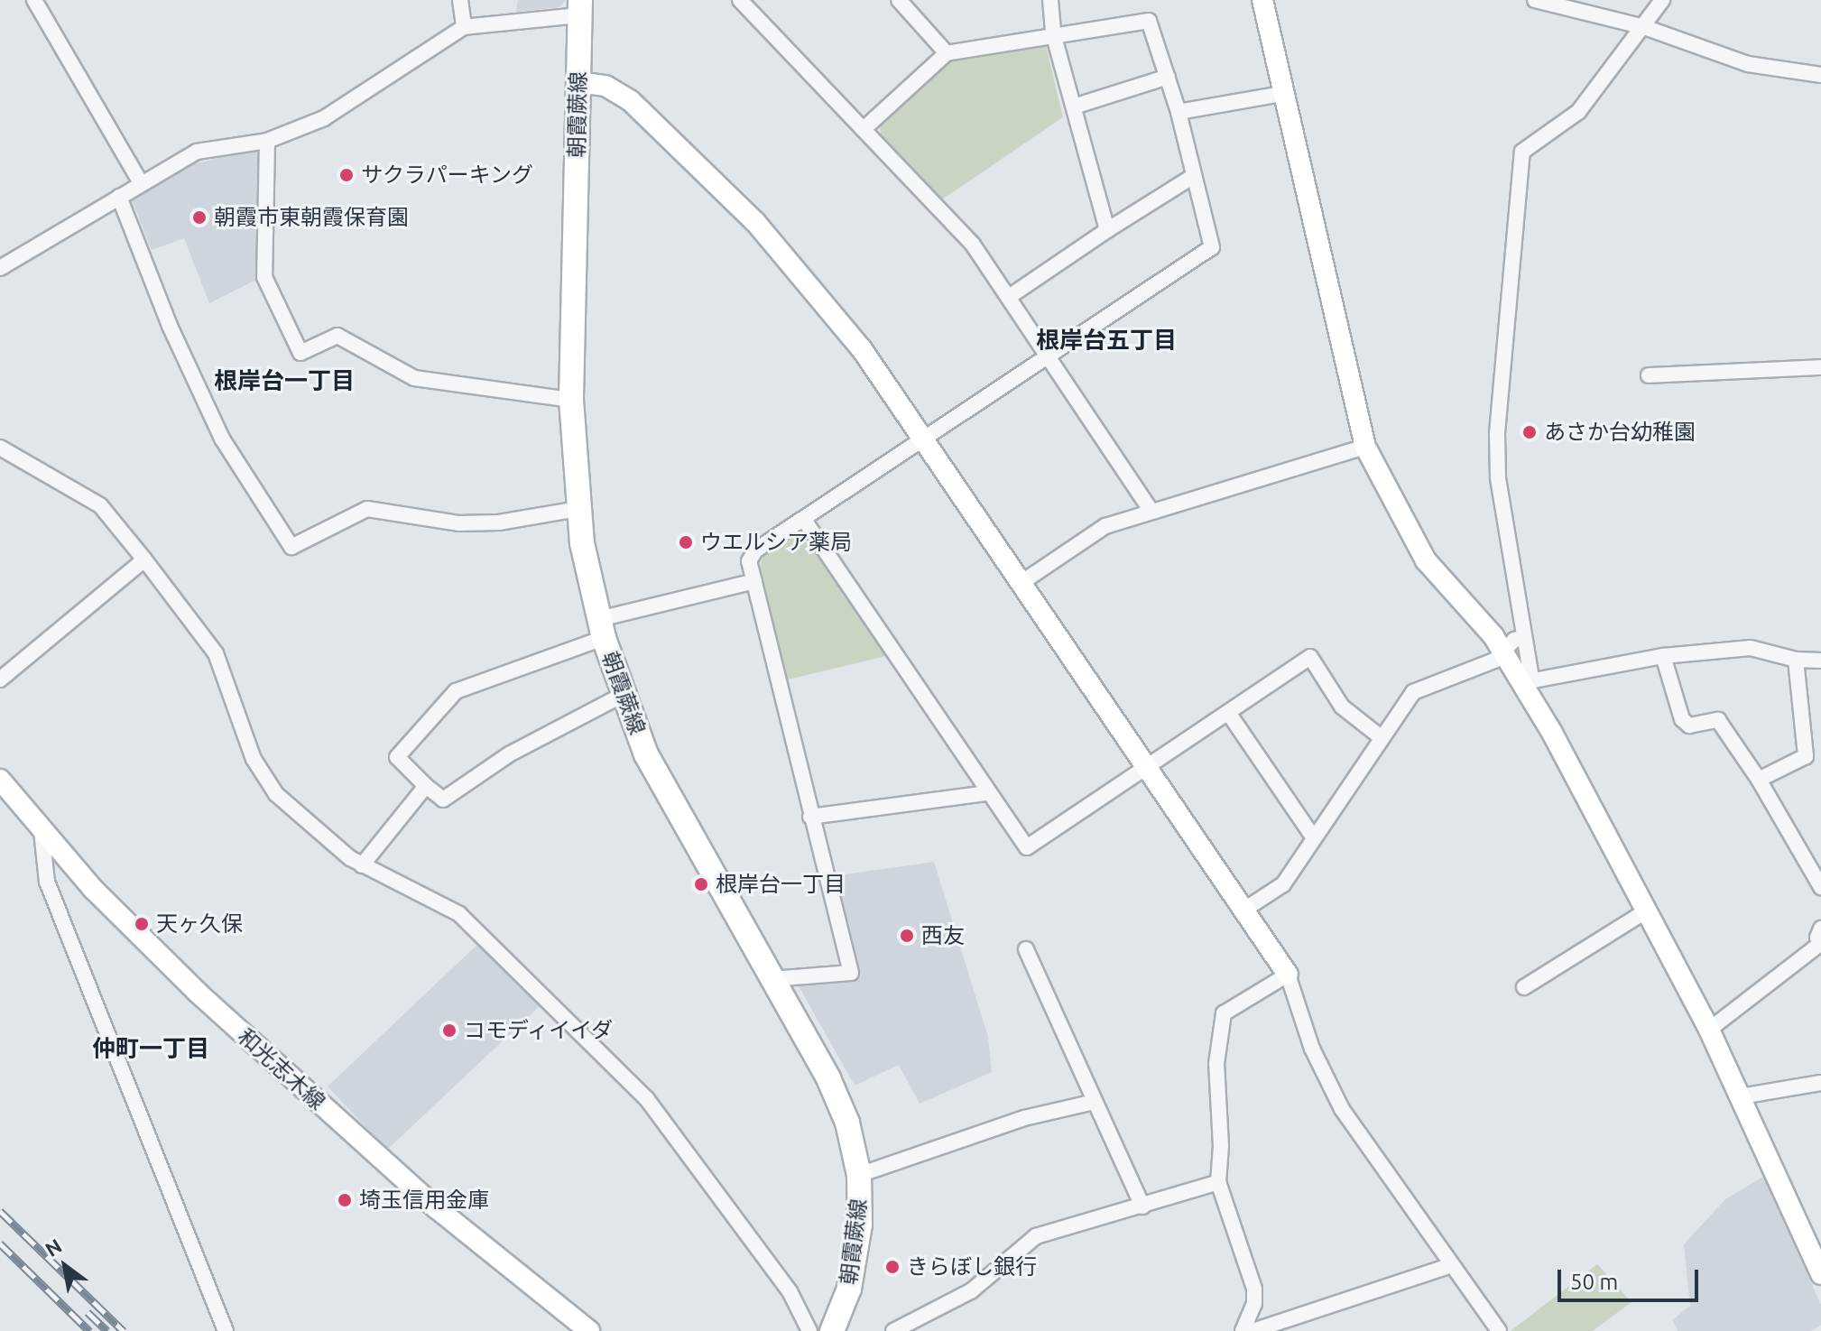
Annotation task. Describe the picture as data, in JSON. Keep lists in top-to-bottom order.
{
  "streets": {
    "main road": ["朝霞蕨線"],
    "street": ["和光志木線"]
  },
  "districts": ["根岸台五丁目", "根岸台一丁目", "仲町一丁目"],
  "places": [
    "サクラパーキング",
    "朝霞市東朝霞保育園",
    "あさか台幼稚園",
    "ウエルシア薬局",
    "根岸台一丁目",
    "天ヶ久保",
    "西友",
    "コモディイイダ",
    "埼玉信用金庫",
    "きらぼし銀行"
  ],
  "scale_bar": "50 m",
  "north": "top left"
}
